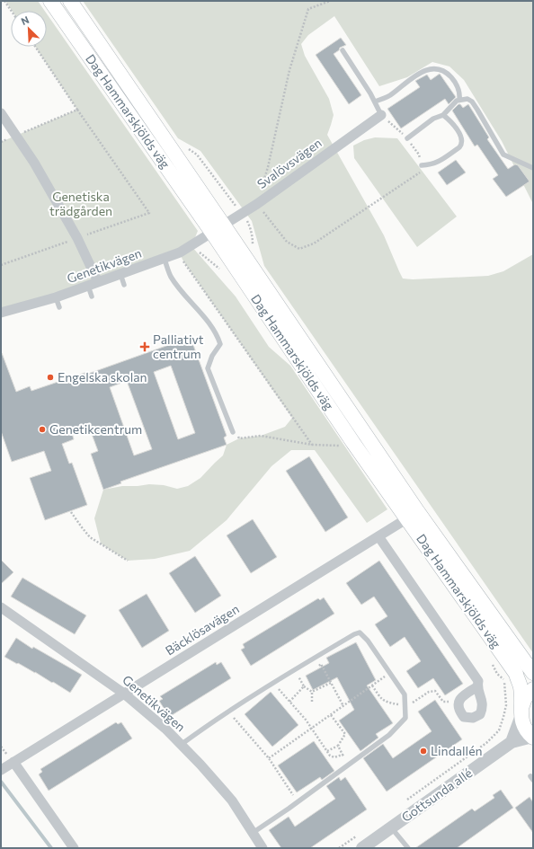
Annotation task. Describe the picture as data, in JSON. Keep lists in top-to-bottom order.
{
  "streets": {
    "main road": ["Dag Hammarskjölds väg"],
    "street": [
      "Svalövsvägen",
      "Genetikvägen",
      "Bäcklösavägen",
      "Gottsunda allé"
    ]
  },
  "crossings": [
    ["Dag Hammarskjölds väg", "Svalövsvägen"],
    ["Dag Hammarskjölds väg", "Genetikvägen"],
    ["Dag Hammarskjölds väg", "Bäcklösavägen"],
    ["Dag Hammarskjölds väg", "Gottsunda allé"],
    ["Svalövsvägen", "Genetikvägen"],
    ["Genetikvägen", "Bäcklösavägen"]
  ],
  "parks": ["Genetiska trädgården"],
  "places": {
    "health": ["Palliativt centrum"],
    "other": ["Engelska skolan", "Genetikcentrum", "Lindallén"]
  },
  "north": "top left"
}
